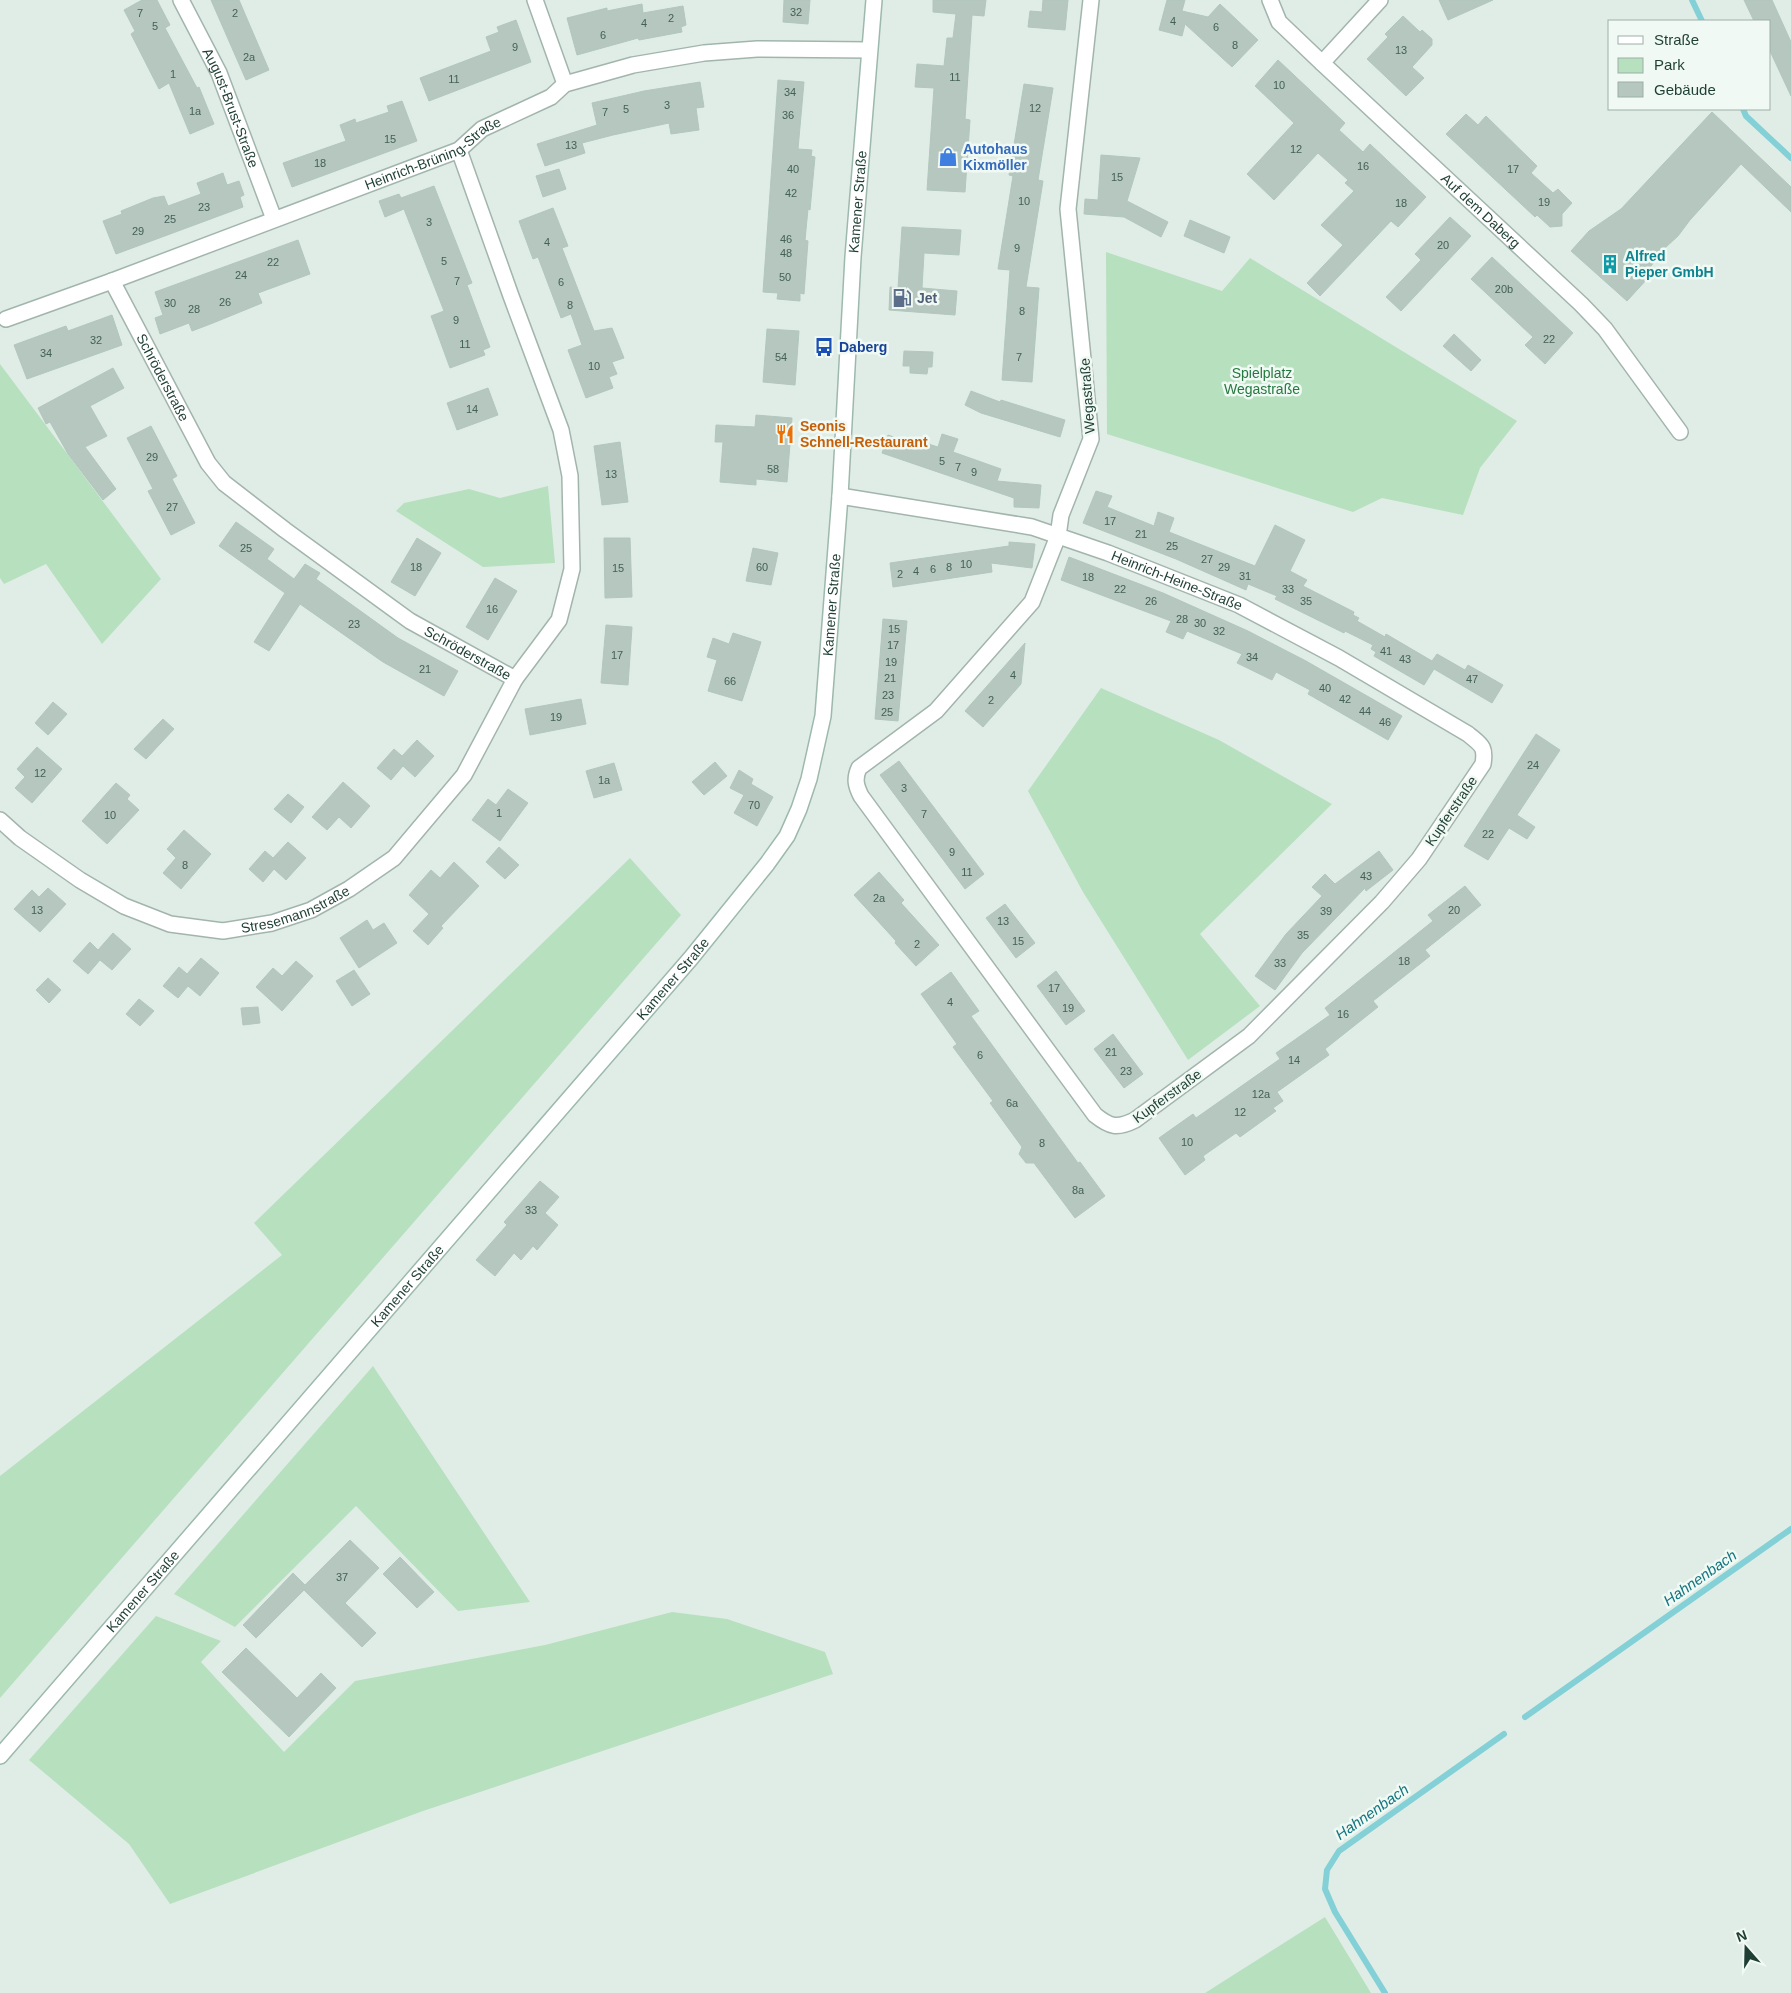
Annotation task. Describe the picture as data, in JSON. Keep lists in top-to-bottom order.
{
  "streets": {
    "street": [
      "August-Brust-Straße",
      "Heinrich-Brüning-Straße",
      "Kamener Straße",
      "Auf dem Daberg",
      "Schröderstraße",
      "Wegastraße",
      "Heinrich-Heine-Straße",
      "Kupferstraße",
      "Stresemannstraße"
    ]
  },
  "crossings": [
    ["August-Brust-Straße", "Heinrich-Brüning-Straße"],
    ["Heinrich-Brüning-Straße", "Kamener Straße"],
    ["Heinrich-Brüning-Straße", "Schröderstraße"],
    ["Kamener Straße", "Heinrich-Heine-Straße"],
    ["Schröderstraße", "Stresemannstraße"],
    ["Wegastraße", "Heinrich-Heine-Straße"],
    ["Wegastraße", "Kupferstraße"],
    ["Heinrich-Heine-Straße", "Kupferstraße"]
  ],
  "water": ["Hahnenbach"],
  "parks": ["Spielplatz Wegastraße"],
  "places": {
    "shop": ["Autohaus Kixmöller"],
    "building": ["Alfred Pieper GmbH"],
    "fuel station": ["Jet"],
    "bus stop": ["Daberg"],
    "restaurant": ["Seonis Schnell-Restaurant"]
  },
  "house_numbers": [
    "32",
    "7",
    "2",
    "2",
    "4",
    "4",
    "5",
    "6",
    "6",
    "8",
    "9",
    "13",
    "2a",
    "1",
    "11",
    "11",
    "10",
    "34",
    "3",
    "12",
    "5",
    "1a",
    "7",
    "36",
    "15",
    "13",
    "12",
    "18",
    "16",
    "40",
    "17",
    "15",
    "42",
    "10",
    "19",
    "18",
    "23",
    "25",
    "3",
    "29",
    "46",
    "4",
    "20",
    "9",
    "48",
    "5",
    "22",
    "24",
    "50",
    "7",
    "6",
    "20b",
    "26",
    "30",
    "8",
    "28",
    "8",
    "9",
    "22",
    "32",
    "11",
    "34",
    "54",
    "7",
    "10",
    "14",
    "29",
    "5",
    "7",
    "58",
    "9",
    "13",
    "27",
    "17",
    "21",
    "25",
    "25",
    "27",
    "10",
    "18",
    "60",
    "8",
    "29",
    "15",
    "6",
    "4",
    "2",
    "31",
    "18",
    "22",
    "33",
    "26",
    "35",
    "16",
    "28",
    "30",
    "23",
    "15",
    "32",
    "17",
    "41",
    "17",
    "34",
    "43",
    "19",
    "21",
    "4",
    "21",
    "47",
    "66",
    "40",
    "23",
    "42",
    "2",
    "44",
    "25",
    "19",
    "46",
    "24",
    "12",
    "1a",
    "3",
    "70",
    "1",
    "7",
    "10",
    "22",
    "9",
    "8",
    "11",
    "43",
    "2a",
    "13",
    "20",
    "39",
    "13",
    "35",
    "15",
    "2",
    "18",
    "33",
    "17",
    "4",
    "19",
    "16",
    "21",
    "6",
    "14",
    "23",
    "12a",
    "6a",
    "12",
    "10",
    "8",
    "8a",
    "33",
    "37"
  ],
  "legend": ["Straße", "Park", "Gebäude"],
  "north": "top"
}
